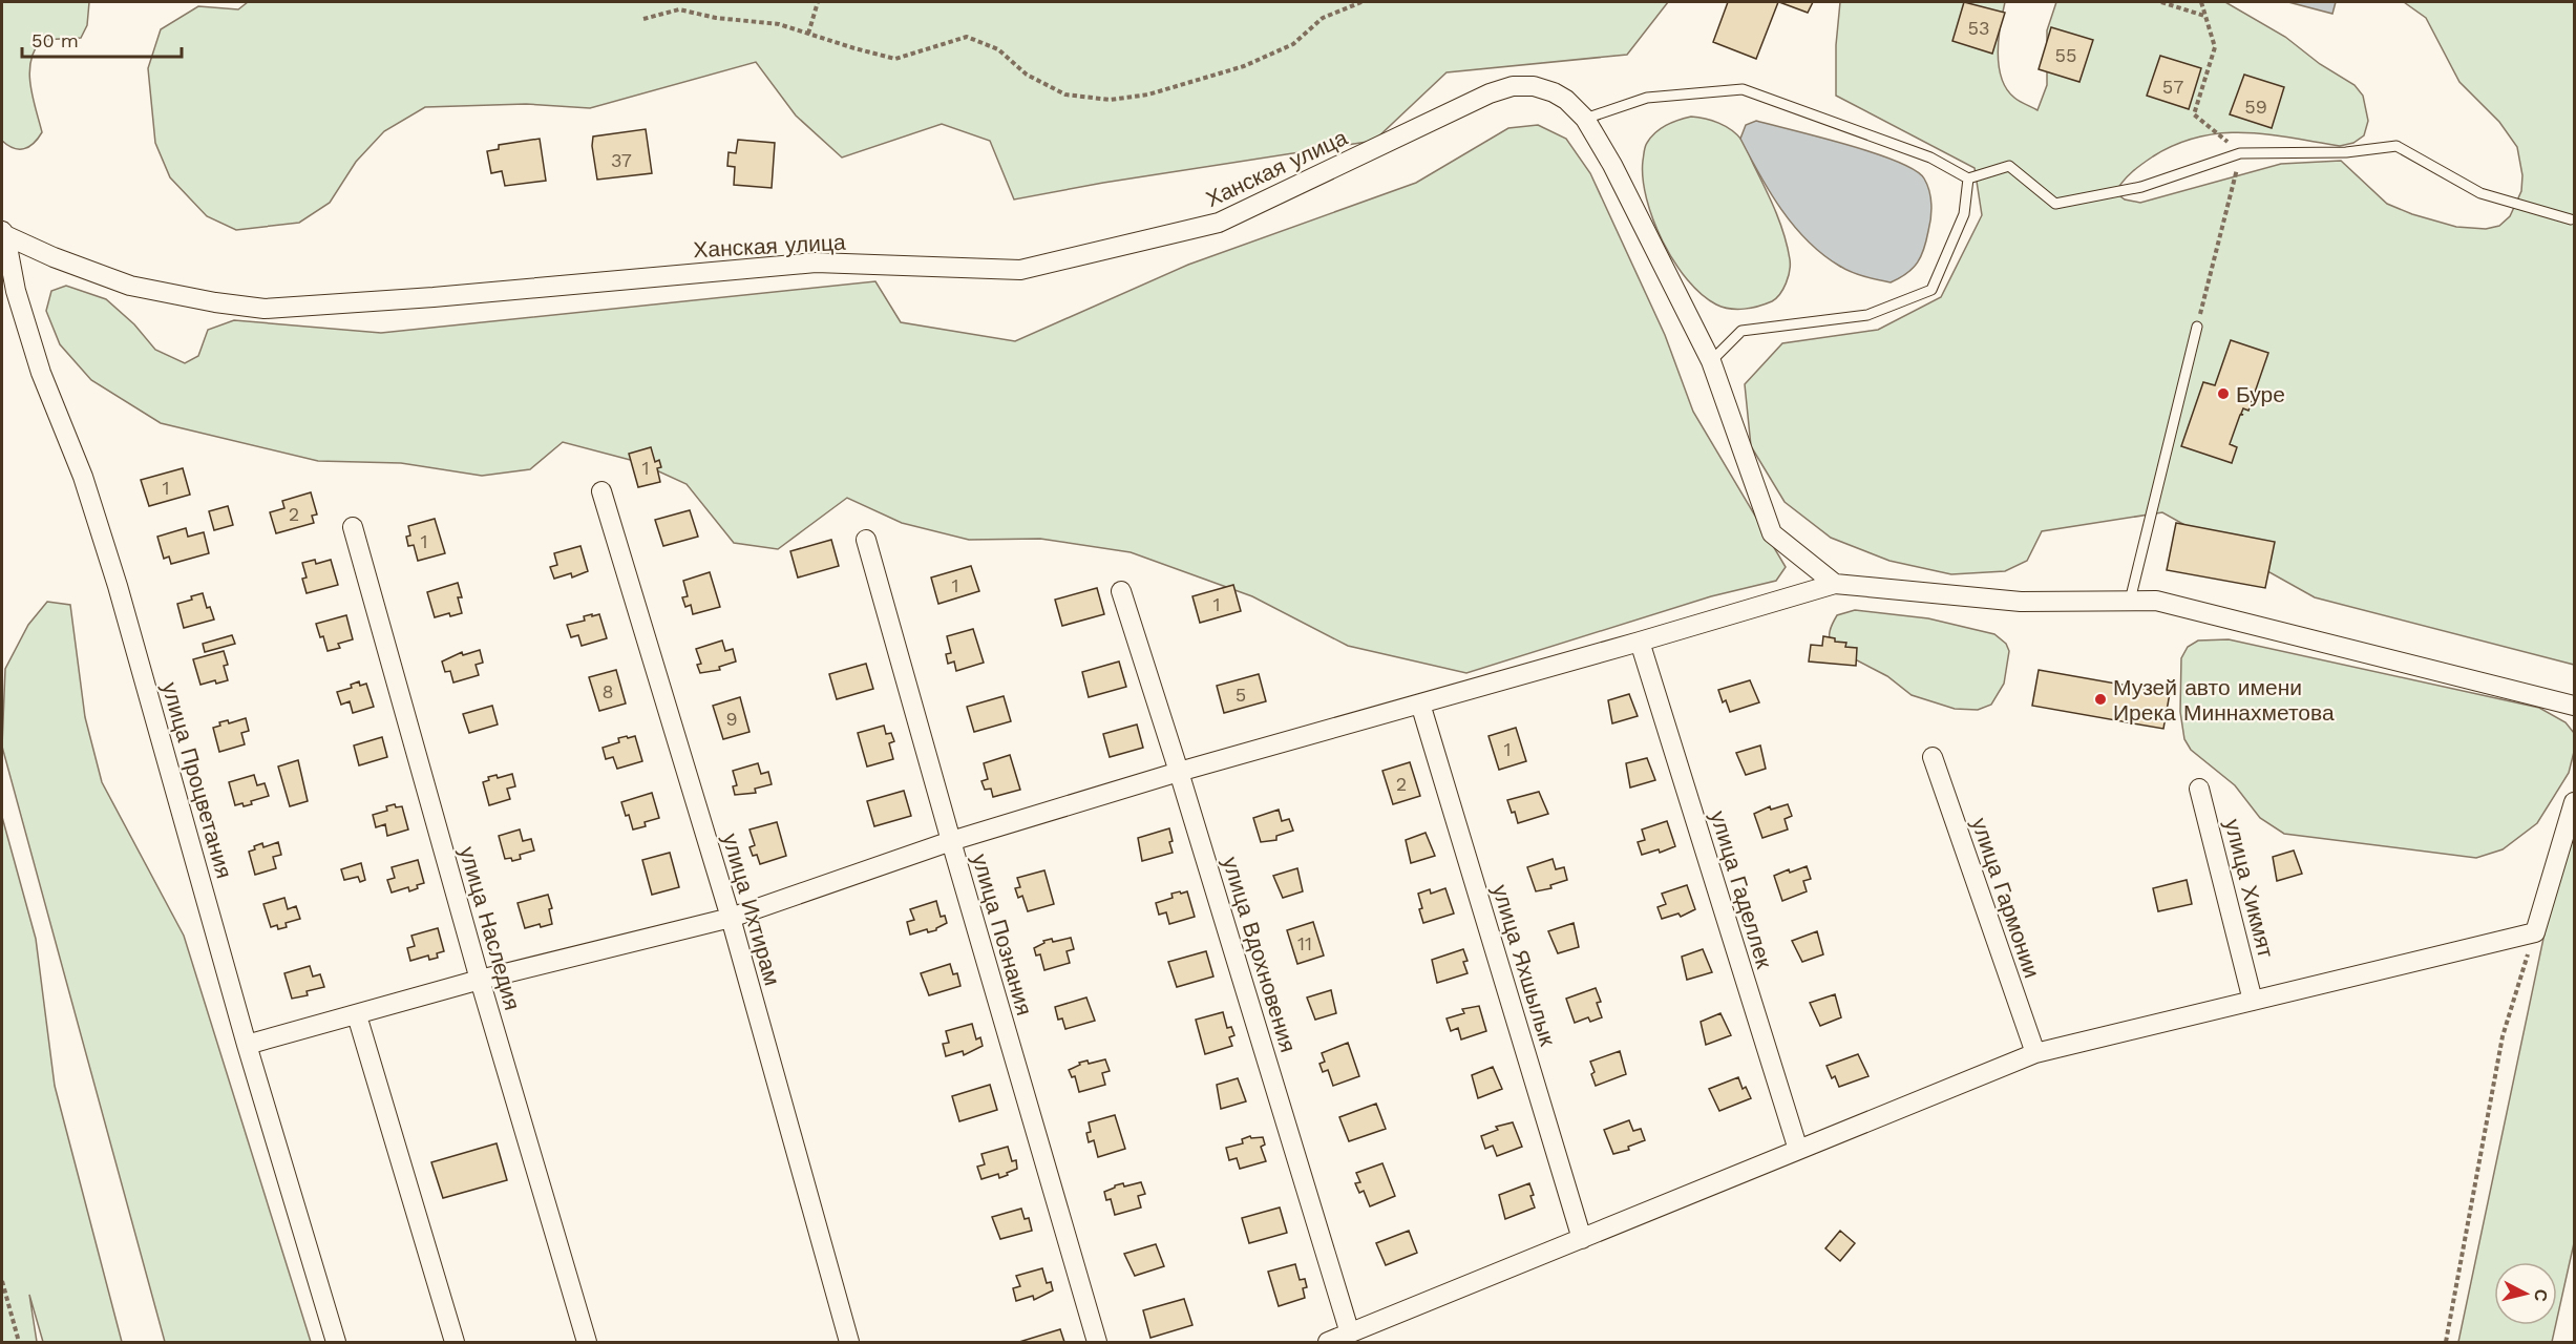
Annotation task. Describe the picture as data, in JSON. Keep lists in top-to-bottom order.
{
  "streets": {
    "street": [
      "Ханская улица",
      "улица Процветания",
      "улица Хикмят",
      "улица Гаделлек",
      "улица Гармонии",
      "улица Ихтирам",
      "улица Наследия",
      "улица Познания",
      "улица Вдохновения",
      "улица Яхшылык"
    ]
  },
  "crossings": [
    ["Ханская улица", "улица Процветания"]
  ],
  "places": ["Буре", "Музей авто имени Ирека Миннахметова"],
  "house_numbers": [
    "53",
    "55",
    "57",
    "59",
    "37",
    "1",
    "1",
    "2",
    "1",
    "1",
    "1",
    "8",
    "5",
    "9",
    "1",
    "2",
    "11"
  ],
  "scale_bar": "50 m",
  "north": "right"
}
